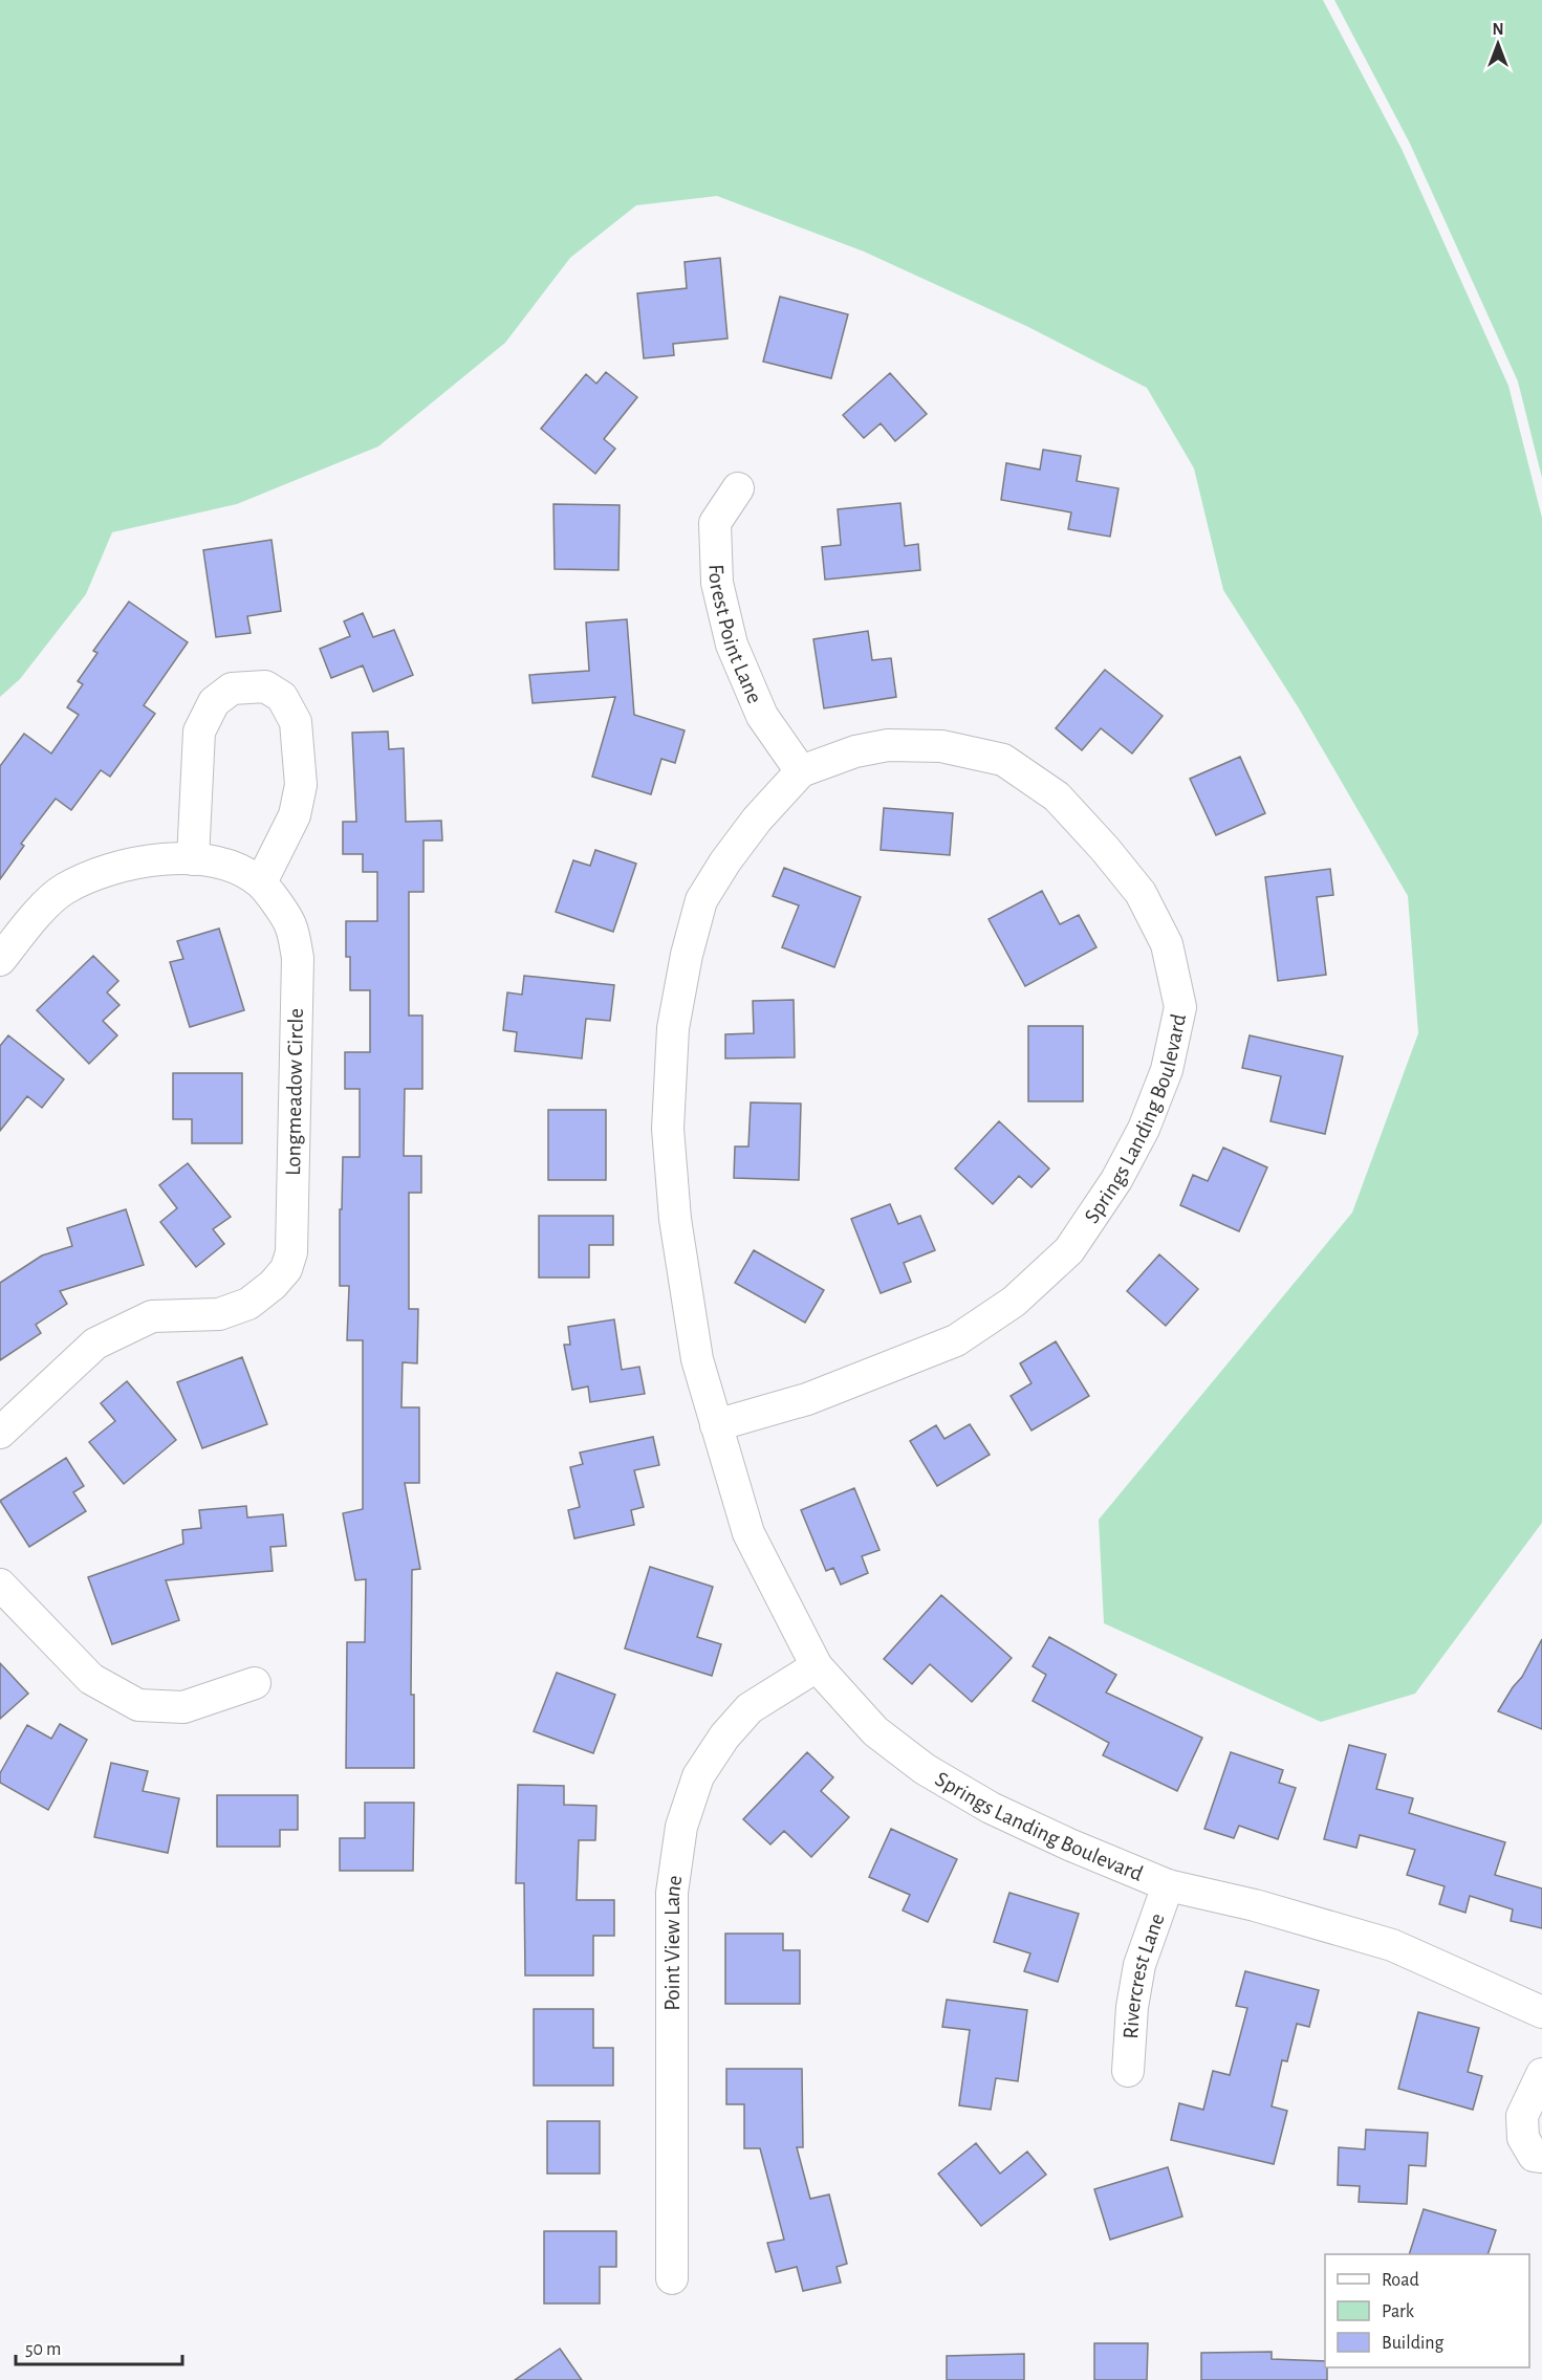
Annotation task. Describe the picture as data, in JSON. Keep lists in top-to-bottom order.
{
  "streets": {
    "street": [
      "Forest Point Lane",
      "Longmeadow Circle",
      "Springs Landing Boulevard",
      "Point View Lane",
      "Rivercrest Lane"
    ]
  },
  "crossings": [
    ["Forest Point Lane", "Springs Landing Boulevard"],
    ["Springs Landing Boulevard", "Point View Lane"],
    ["Springs Landing Boulevard", "Rivercrest Lane"]
  ],
  "legend": ["Road", "Park", "Building"],
  "scale_bar": "50 m",
  "north": "top"
}
